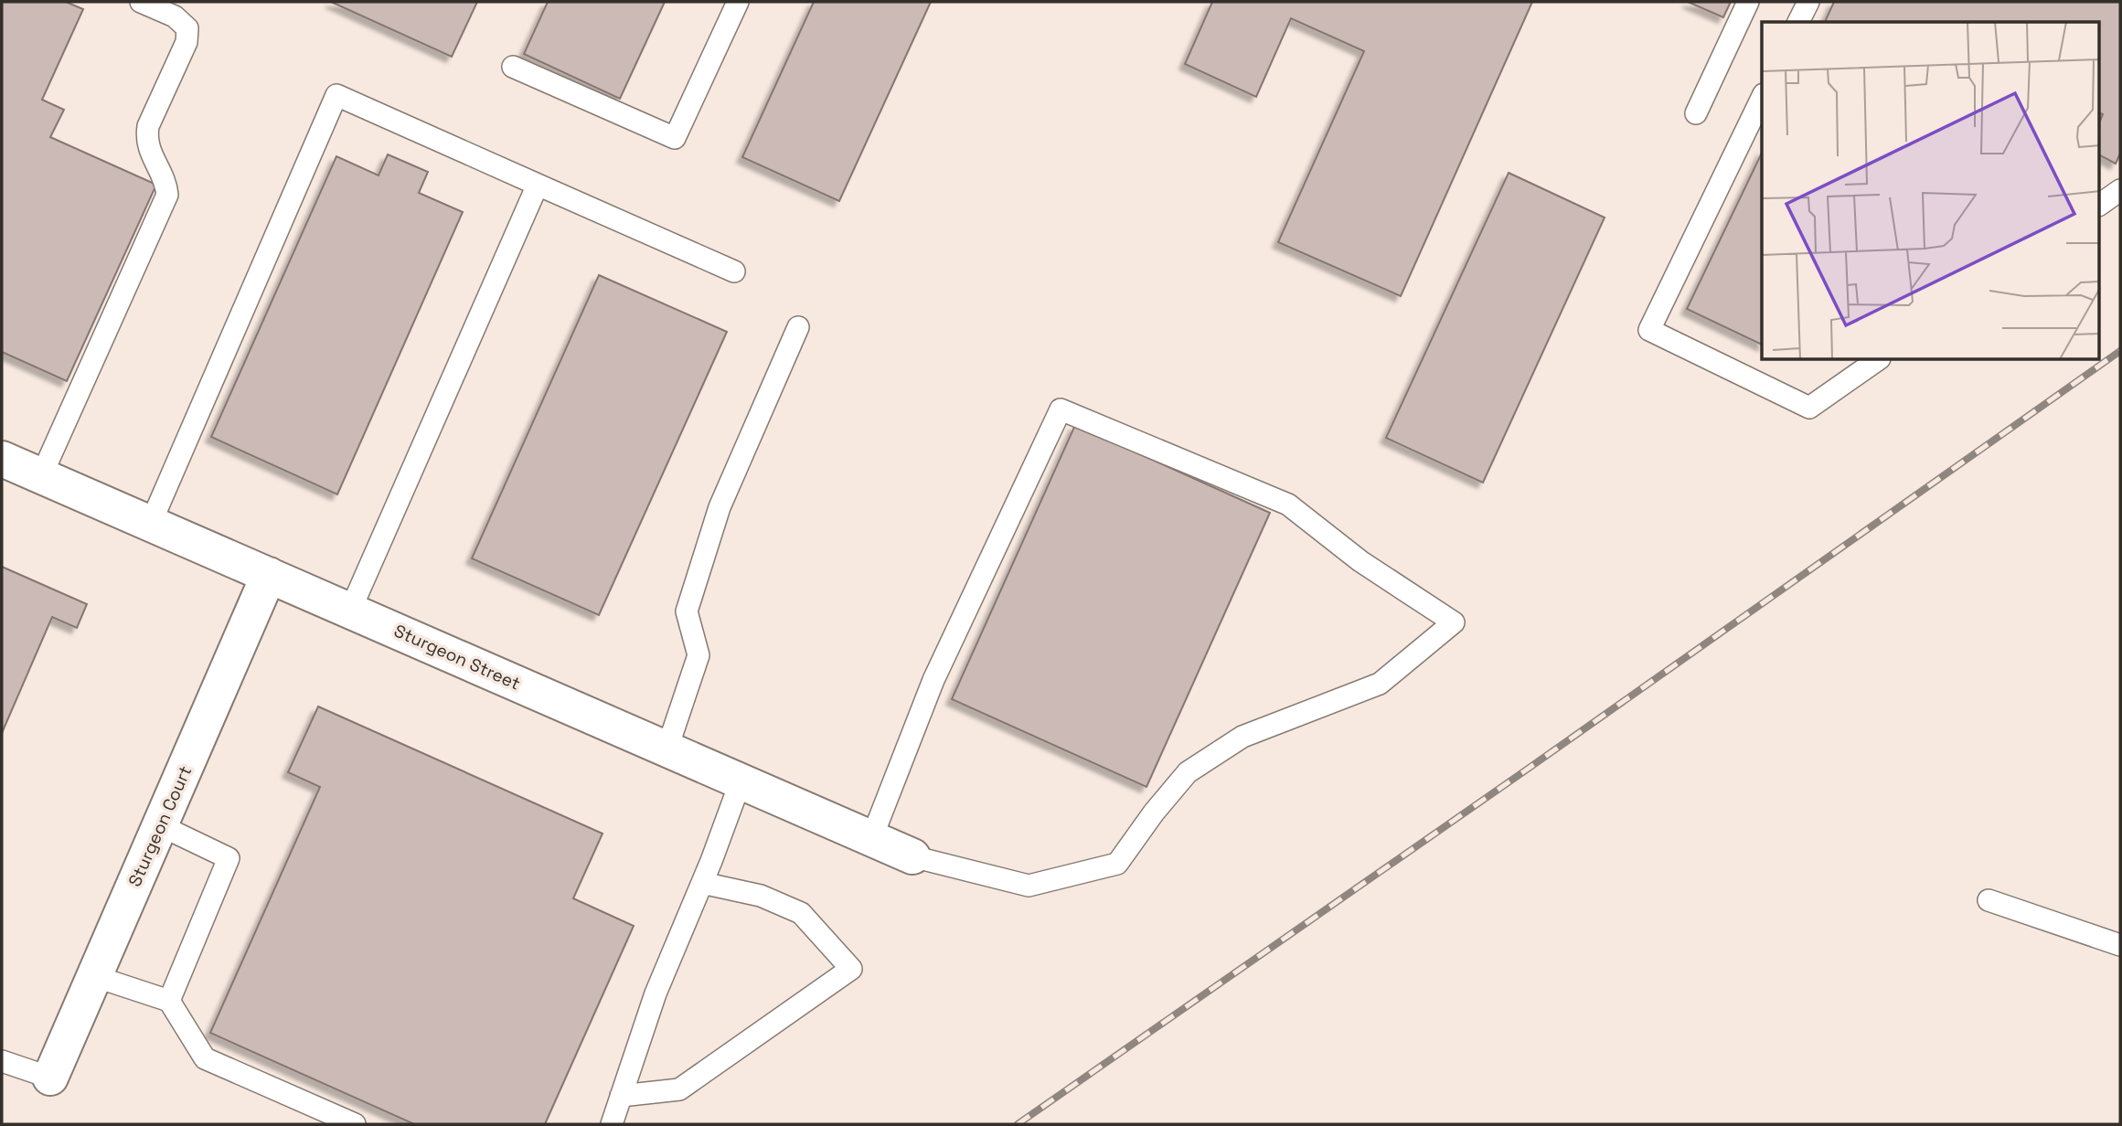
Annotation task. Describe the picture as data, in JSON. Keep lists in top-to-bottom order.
{
  "streets": {
    "street": ["Sturgeon Street", "Sturgeon Court"]
  },
  "crossings": [
    ["Sturgeon Street", "Sturgeon Court"]
  ]
}
